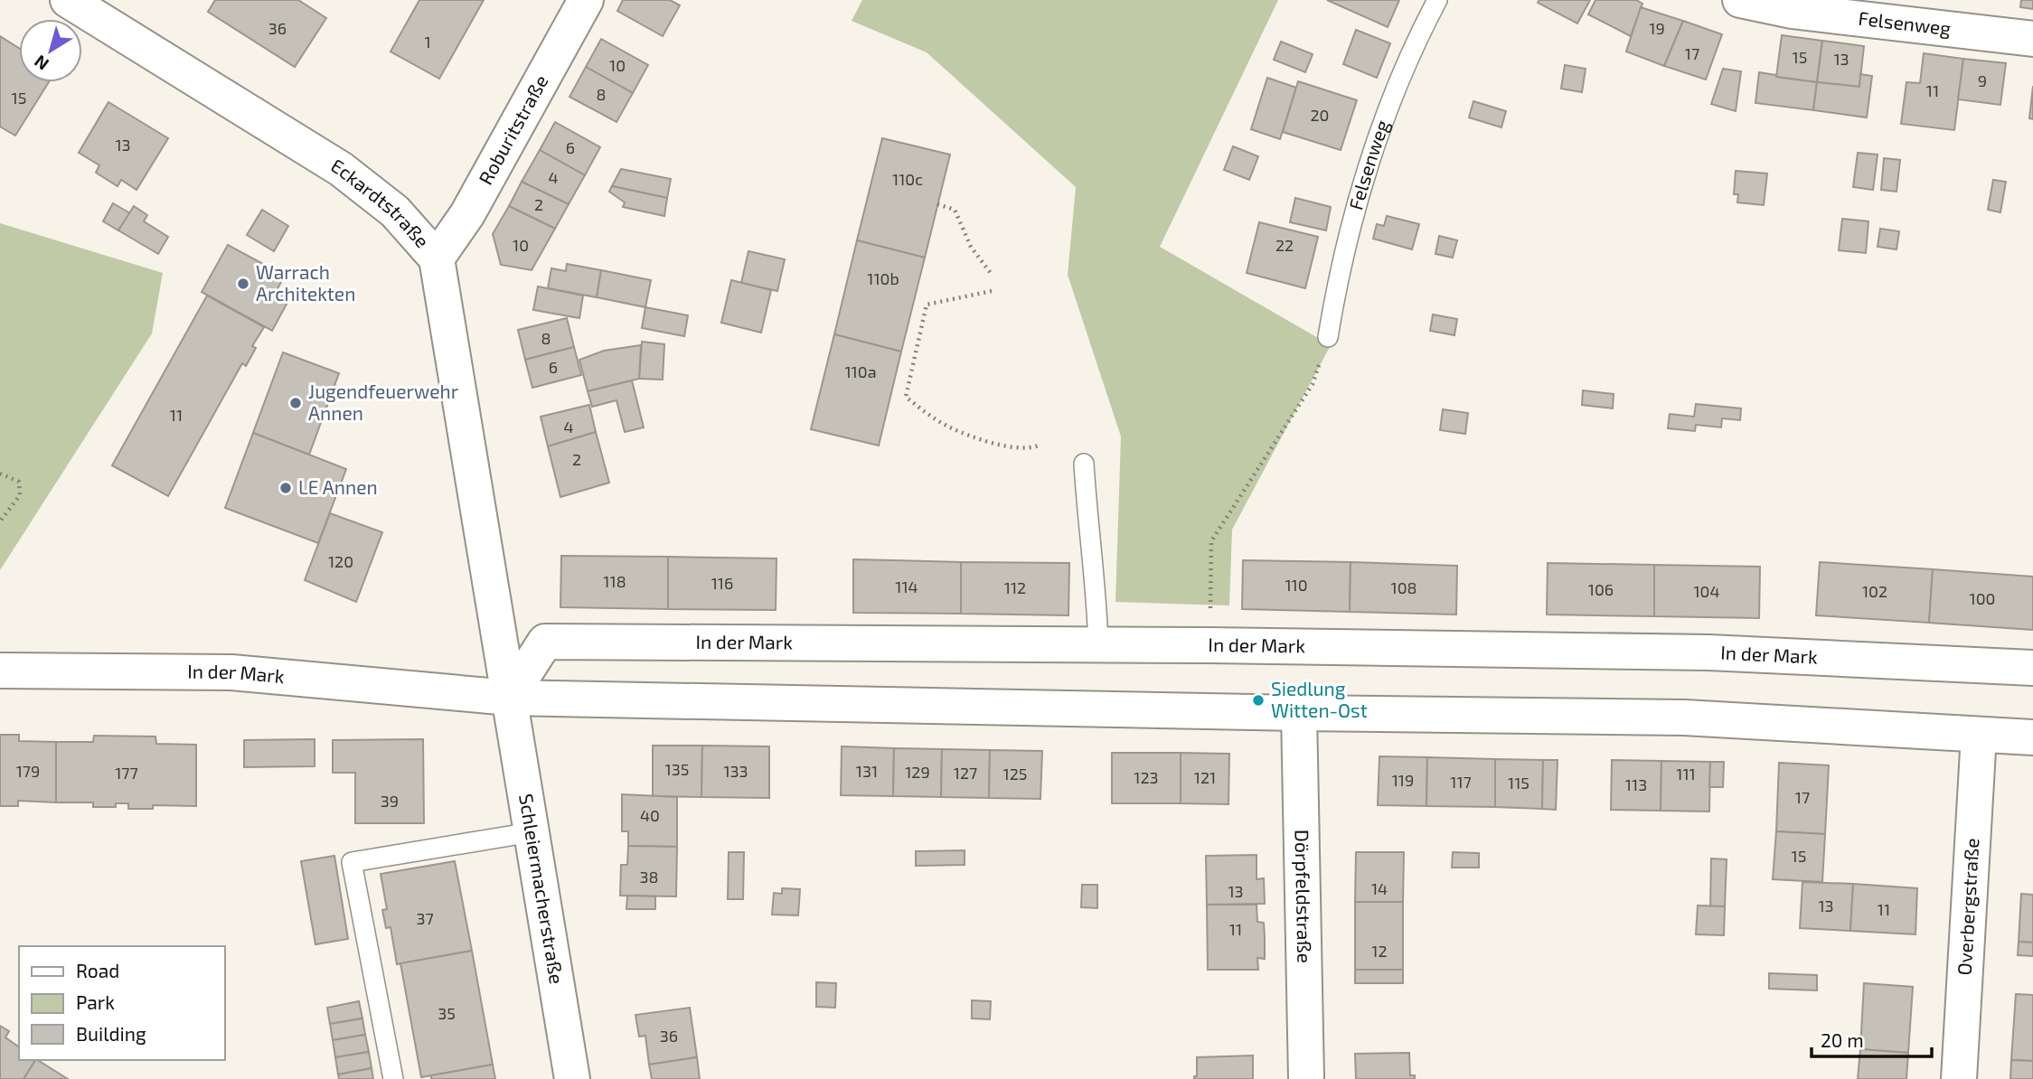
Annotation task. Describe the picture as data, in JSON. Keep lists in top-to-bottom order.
{
  "streets": {
    "street": [
      "Felsenweg",
      "Roburitstraße",
      "Eckardtstraße",
      "In der Mark",
      "Schleiermacherstraße",
      "Dörpfeldstraße",
      "Overbergstraße"
    ]
  },
  "crossings": [
    ["Roburitstraße", "Eckardtstraße"],
    ["Eckardtstraße", "In der Mark"],
    ["Eckardtstraße", "Schleiermacherstraße"],
    ["In der Mark", "Schleiermacherstraße"],
    ["In der Mark", "Dörpfeldstraße"],
    ["In der Mark", "Overbergstraße"]
  ],
  "places": [
    "Warrach Architekten",
    "Jugendfeuerwehr Annen",
    "LE Annen",
    "Siedlung Witten-Ost"
  ],
  "house_numbers": [
    "36",
    "19",
    "1",
    "17",
    "15",
    "13",
    "10",
    "9",
    "11",
    "8",
    "15",
    "20",
    "13",
    "6",
    "4",
    "110c",
    "2",
    "10",
    "22",
    "110b",
    "8",
    "6",
    "110a",
    "11",
    "4",
    "2",
    "120",
    "118",
    "116",
    "110",
    "114",
    "112",
    "108",
    "106",
    "104",
    "102",
    "100",
    "135",
    "179",
    "133",
    "131",
    "129",
    "177",
    "127",
    "125",
    "111",
    "123",
    "121",
    "119",
    "117",
    "115",
    "113",
    "17",
    "39",
    "40",
    "15",
    "38",
    "14",
    "13",
    "13",
    "11",
    "37",
    "11",
    "12",
    "35",
    "36"
  ],
  "legend": ["Road", "Park", "Building"],
  "scale_bar": "20 m",
  "north": "bottom left"
}
